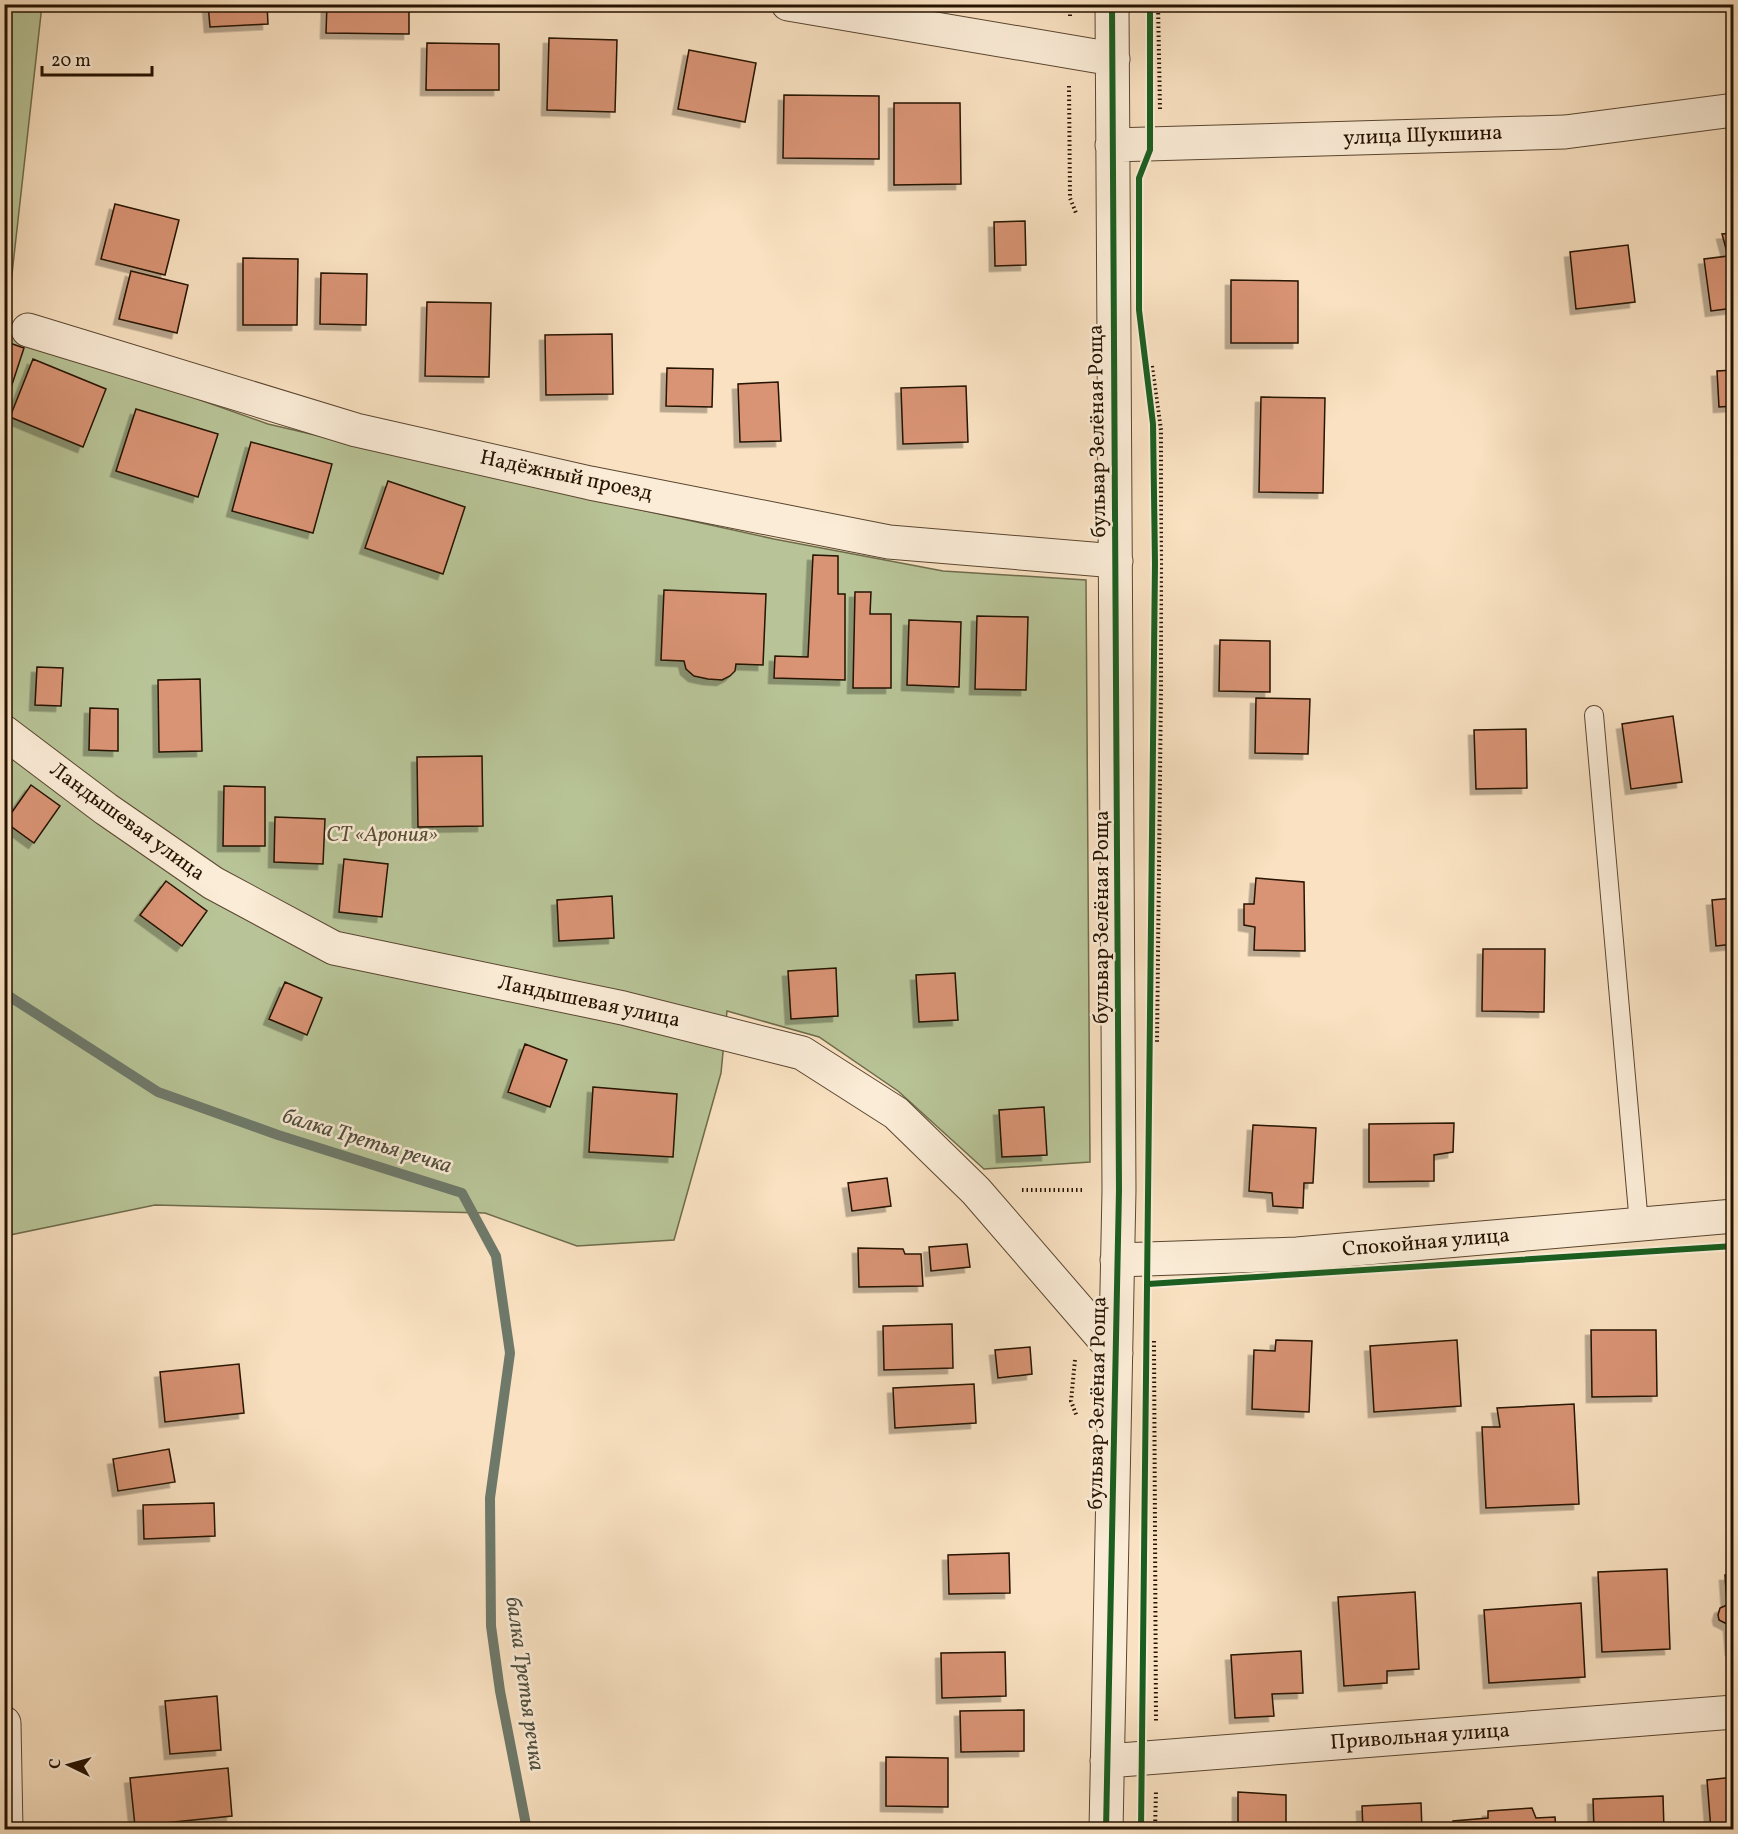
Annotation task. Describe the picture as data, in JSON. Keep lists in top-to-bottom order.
{
  "streets": {
    "street": [
      "улица Шукшина",
      "бульвар Зелёная Роща",
      "Надёжный проезд",
      "Ландышевая улица",
      "Спокойная улица",
      "Привольная улица"
    ]
  },
  "crossings": [
    ["улица Шукшина", "бульвар Зелёная Роща"],
    ["бульвар Зелёная Роща", "Надёжный проезд"],
    ["бульвар Зелёная Роща", "Ландышевая улица"],
    ["бульвар Зелёная Роща", "Спокойная улица"],
    ["бульвар Зелёная Роща", "Привольная улица"]
  ],
  "water": ["балка Третья речка"],
  "parks": ["СТ «Арония»"],
  "scale_bar": "20 m",
  "north": "left"
}
